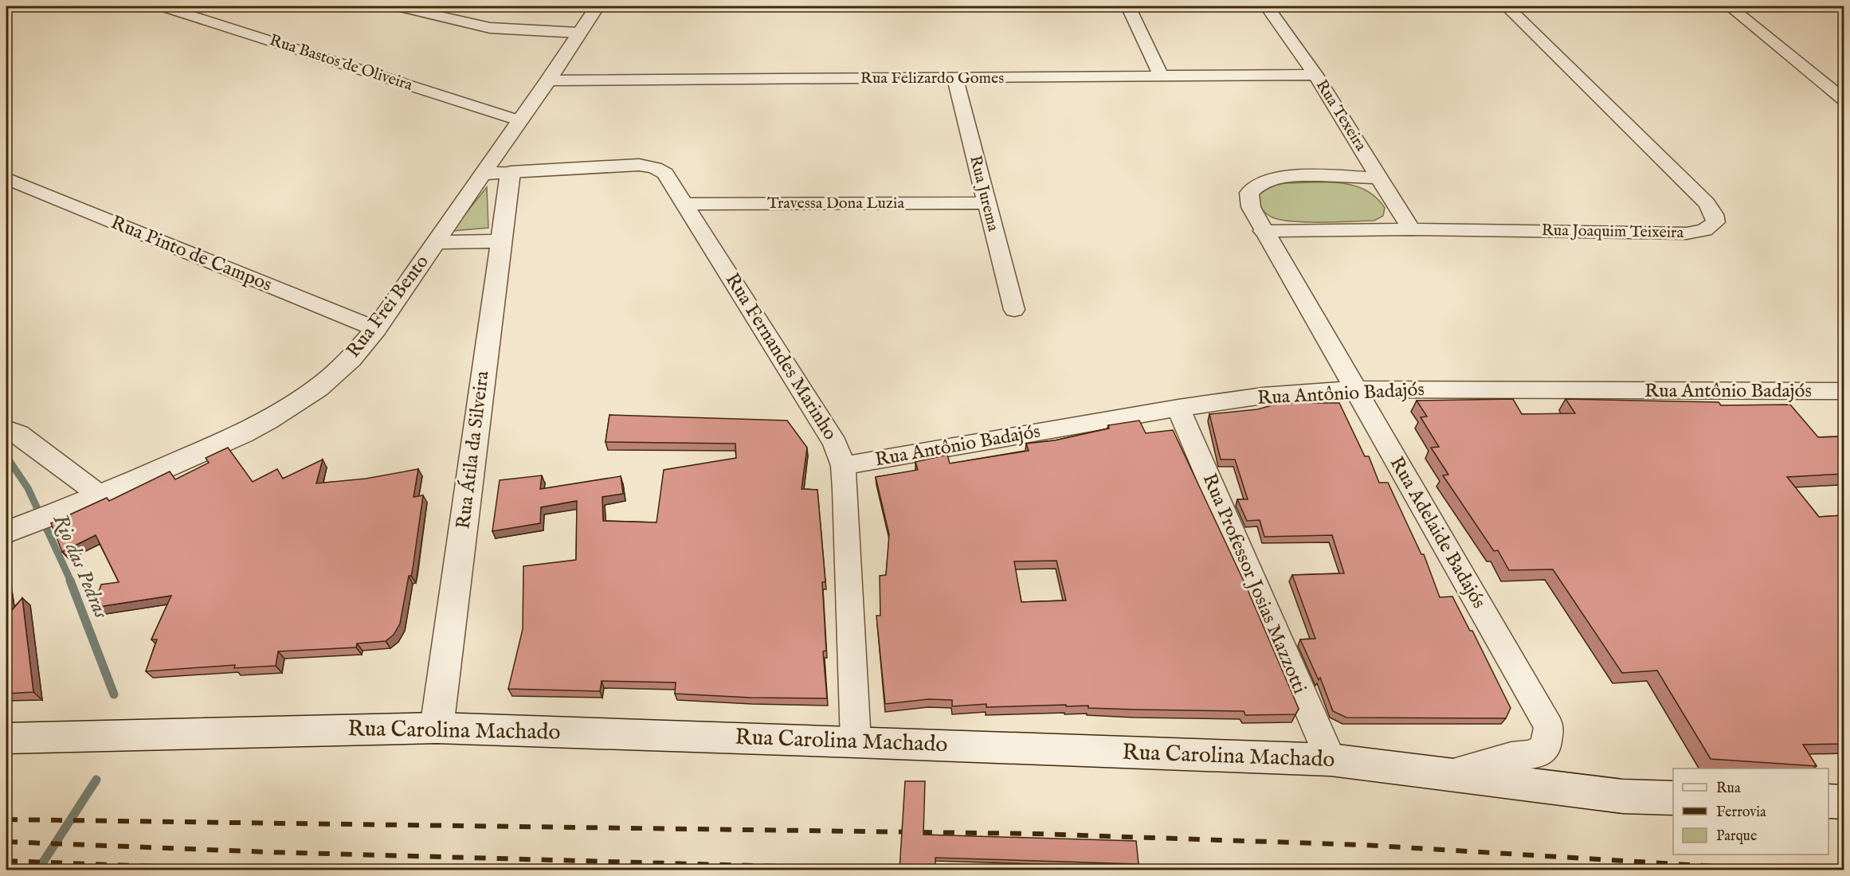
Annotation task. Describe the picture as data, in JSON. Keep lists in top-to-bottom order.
{
  "streets": {
    "street": [
      "Rua Bastos de Oliveira",
      "Rua Felizardo Gomes",
      "Rua Texeira",
      "Rua Jurema",
      "Travessa Dona Luzia",
      "Rua Joaquim Teixeira",
      "Rua Pinto de Campos",
      "Rua Frei Bento",
      "Rua Fernandes Marinho",
      "Rua Antônio Badajós",
      "Rua Átila da Silveira",
      "Rua Adelaide Badajós",
      "Rua Professor Josias Mazzotti",
      "Rua Carolina Machado"
    ]
  },
  "crossings": [
    ["Rua Bastos de Oliveira", "Rua Frei Bento"],
    ["Rua Felizardo Gomes", "Rua Texeira"],
    ["Rua Felizardo Gomes", "Rua Jurema"],
    ["Rua Felizardo Gomes", "Rua Frei Bento"],
    ["Rua Texeira", "Rua Joaquim Teixeira"],
    ["Rua Texeira", "Rua Adelaide Badajós"],
    ["Rua Jurema", "Travessa Dona Luzia"],
    ["Travessa Dona Luzia", "Rua Fernandes Marinho"],
    ["Rua Joaquim Teixeira", "Rua Adelaide Badajós"],
    ["Rua Pinto de Campos", "Rua Frei Bento"],
    ["Rua Frei Bento", "Rua Fernandes Marinho"],
    ["Rua Fernandes Marinho", "Rua Antônio Badajós"],
    ["Rua Fernandes Marinho", "Rua Átila da Silveira"],
    ["Rua Fernandes Marinho", "Rua Carolina Machado"],
    ["Rua Antônio Badajós", "Rua Adelaide Badajós"],
    ["Rua Antônio Badajós", "Rua Professor Josias Mazzotti"],
    ["Rua Átila da Silveira", "Rua Carolina Machado"],
    ["Rua Adelaide Badajós", "Rua Carolina Machado"],
    ["Rua Professor Josias Mazzotti", "Rua Carolina Machado"]
  ],
  "water": ["Rio das Pedras"],
  "legend": ["Rua", "Ferrovia", "Parque"]
}
